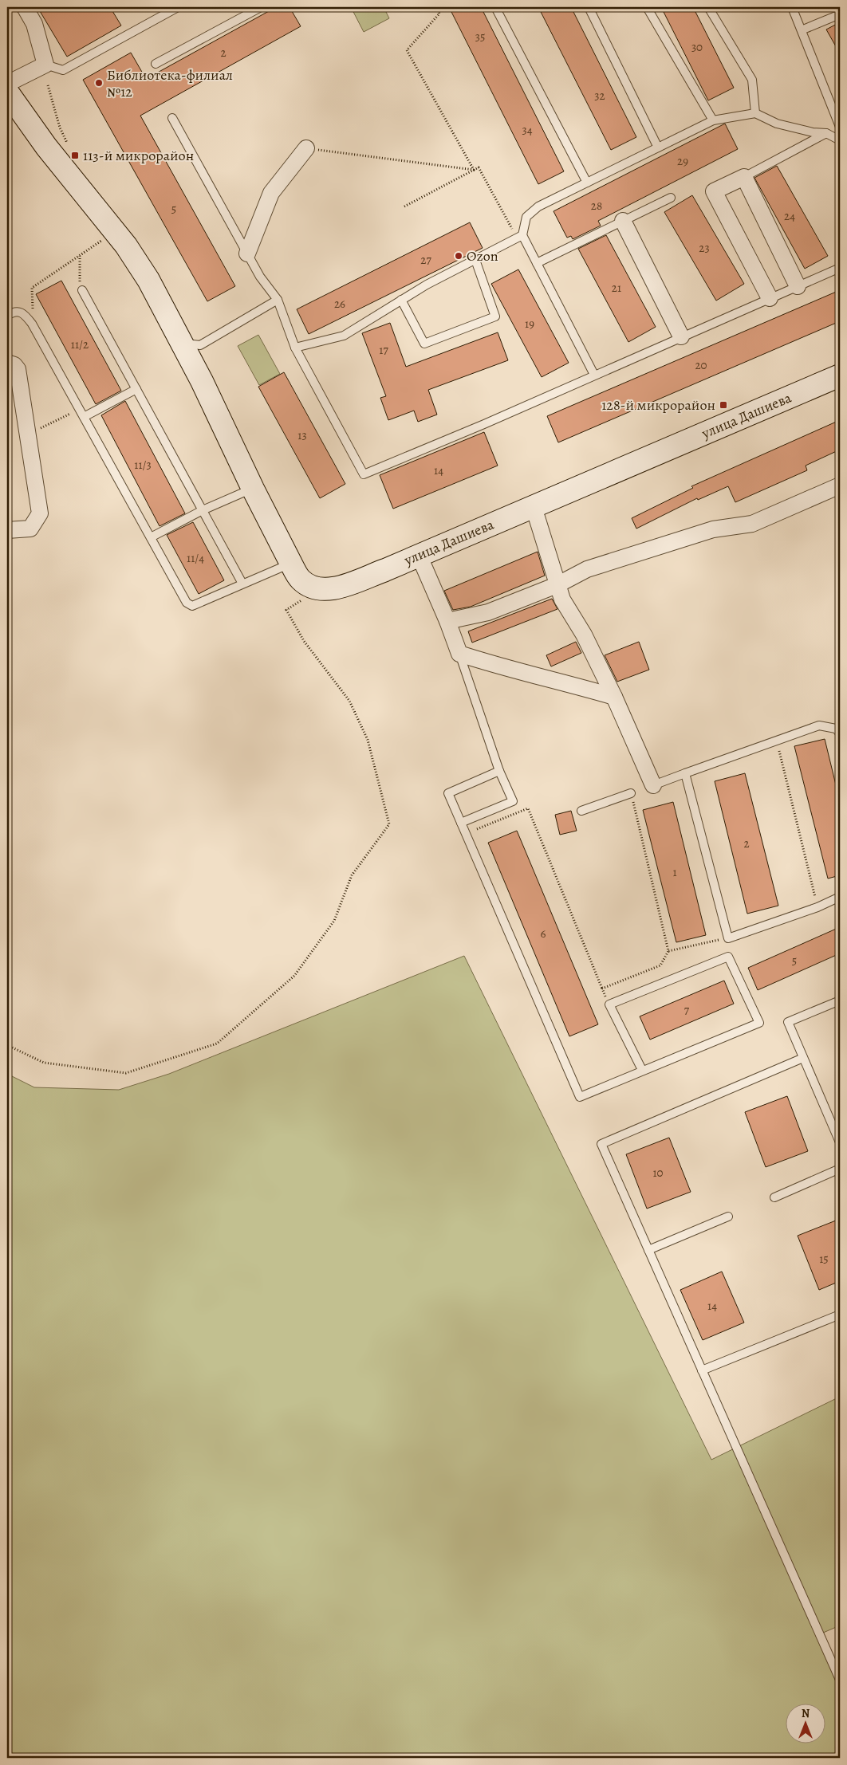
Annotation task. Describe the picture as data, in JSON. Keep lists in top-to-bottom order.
{
  "streets": {
    "street": ["улица Дашиева"]
  },
  "places": {
    "other": ["Библиотека-филиал №12", "Ozon"],
    "transit": ["113-й микрорайон", "128-й микрорайон"]
  },
  "house_numbers": [
    "35",
    "30",
    "2",
    "32",
    "34",
    "29",
    "28",
    "5",
    "24",
    "23",
    "27",
    "21",
    "26",
    "19",
    "11/2",
    "17",
    "20",
    "13",
    "11/3",
    "14",
    "11/4",
    "2",
    "1",
    "6",
    "5",
    "7",
    "10",
    "15",
    "14"
  ],
  "north": "top"
}
